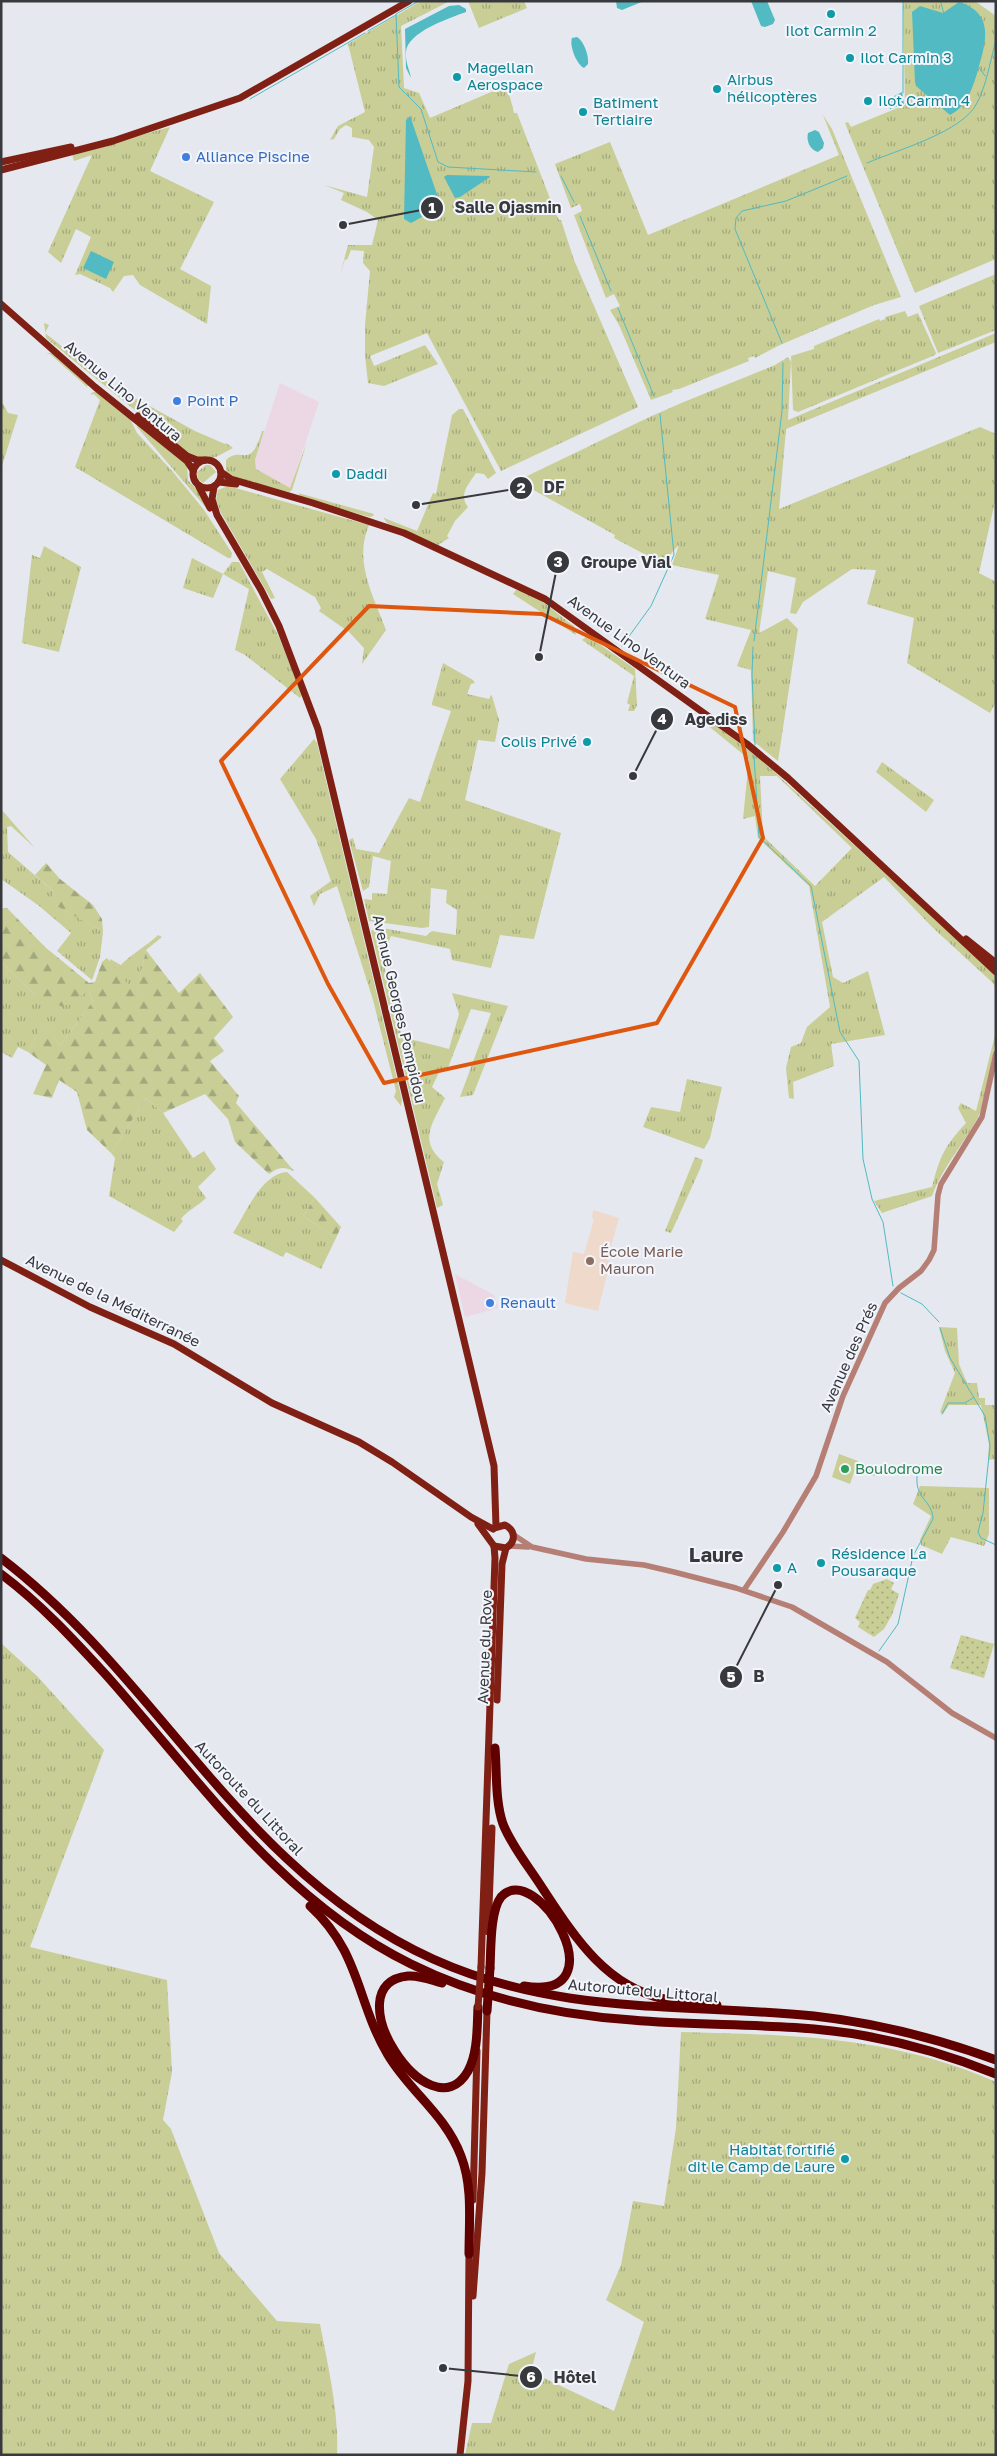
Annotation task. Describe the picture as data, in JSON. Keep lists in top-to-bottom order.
{
  "streets": {
    "highway": ["Autoroute du Littoral"],
    "main road": [
      "Avenue Lino Ventura",
      "Avenue Georges Pompidou",
      "Avenue de la Méditerranée",
      "Avenue du Rove"
    ],
    "street": ["Avenue des Prés"]
  },
  "crossings": [
    ["Avenue Lino Ventura", "Avenue Georges Pompidou"],
    ["Avenue Georges Pompidou", "Avenue de la Méditerranée"],
    ["Avenue Georges Pompidou", "Avenue du Rove"],
    ["Avenue de la Méditerranée", "Avenue du Rove"]
  ],
  "districts": ["Laure"],
  "places": [
    "Ilot Carmin 2",
    "Ilot Carmin 3",
    "Magellan Aerospace",
    "Airbus hélicoptères",
    "Ilot Carmin 4",
    "Batiment Tertiaire",
    "Alliance Piscine",
    "Salle Ojasmin",
    "Point P",
    "Daddi",
    "DF",
    "Groupe Vial",
    "Colis Privé",
    "Agediss",
    "École Marie Mauron",
    "Renault",
    "Boulodrome",
    "Résidence La Pousaraque",
    "A",
    "B",
    "Habitat fortifié dit le Camp de Laure",
    "Hôtel"
  ]
}
